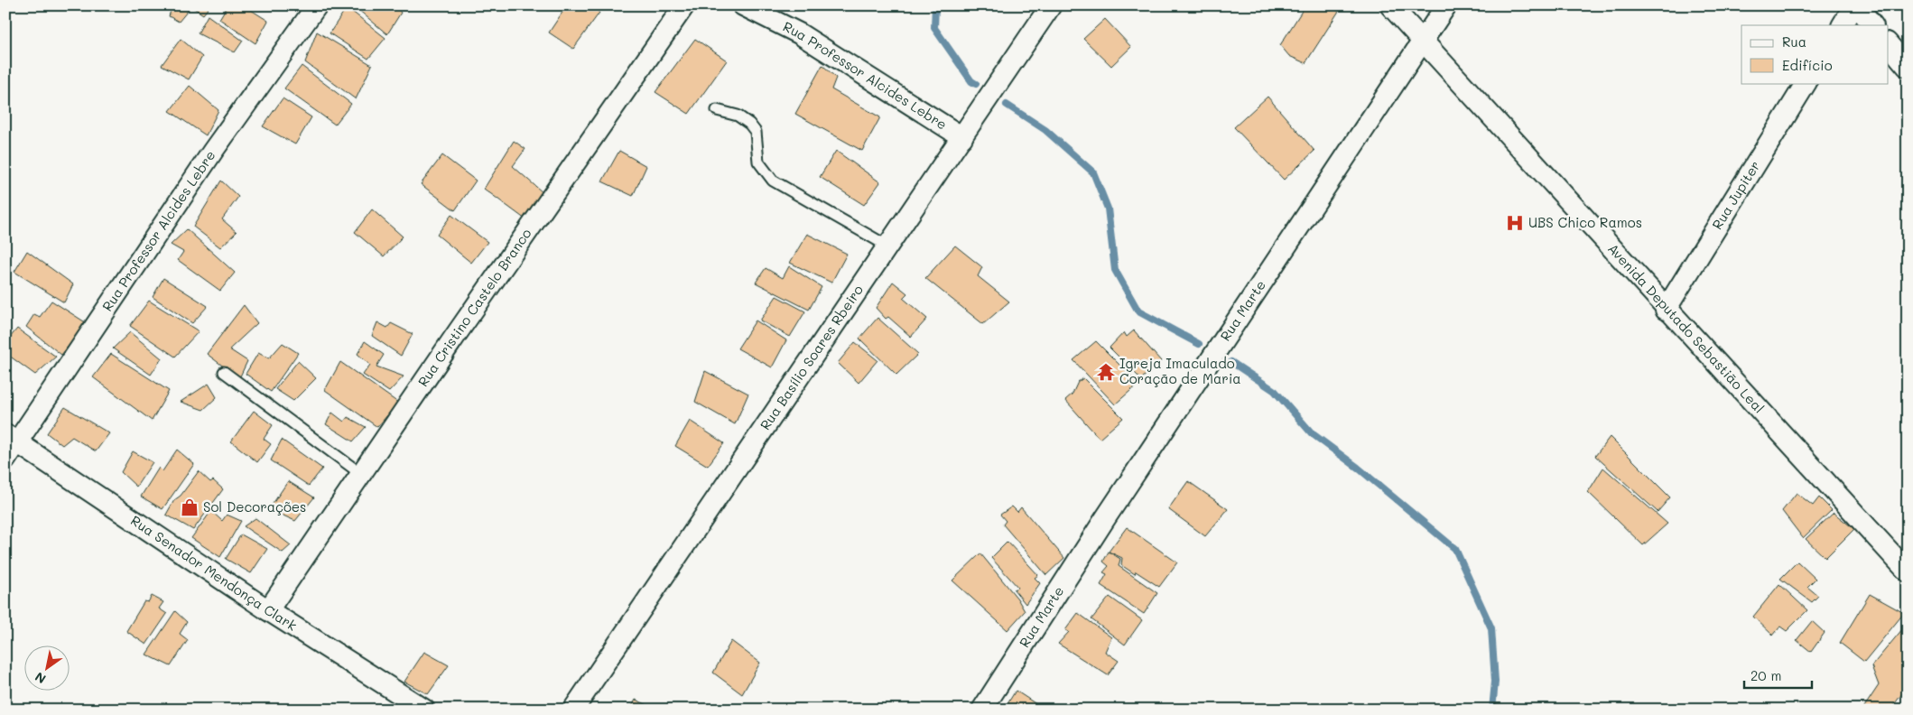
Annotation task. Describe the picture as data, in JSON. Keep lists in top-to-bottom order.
{
  "streets": {
    "street": [
      "Rua Professor Alcides Lebre",
      "Rua Jupiter",
      "Rua Cristino Castelo Branco",
      "Rua Marte",
      "Avenida Deputado Sebastião Leal",
      "Rua Basílio Soares Rbeiro",
      "Rua Senador Mendonça Clark"
    ]
  },
  "crossings": [
    ["Rua Professor Alcides Lebre", "Rua Basílio Soares Rbeiro"],
    ["Rua Professor Alcides Lebre", "Rua Senador Mendonça Clark"],
    ["Rua Jupiter", "Avenida Deputado Sebastião Leal"],
    ["Rua Cristino Castelo Branco", "Rua Senador Mendonça Clark"],
    ["Rua Marte", "Avenida Deputado Sebastião Leal"]
  ],
  "places": {
    "hospital": ["UBS Chico Ramos"],
    "temple": ["Igreja Imaculado Coração de Maria"],
    "shop": ["Sol Decorações"]
  },
  "legend": ["Rua", "Edifício"],
  "scale_bar": "20 m",
  "north": "bottom left"
}
